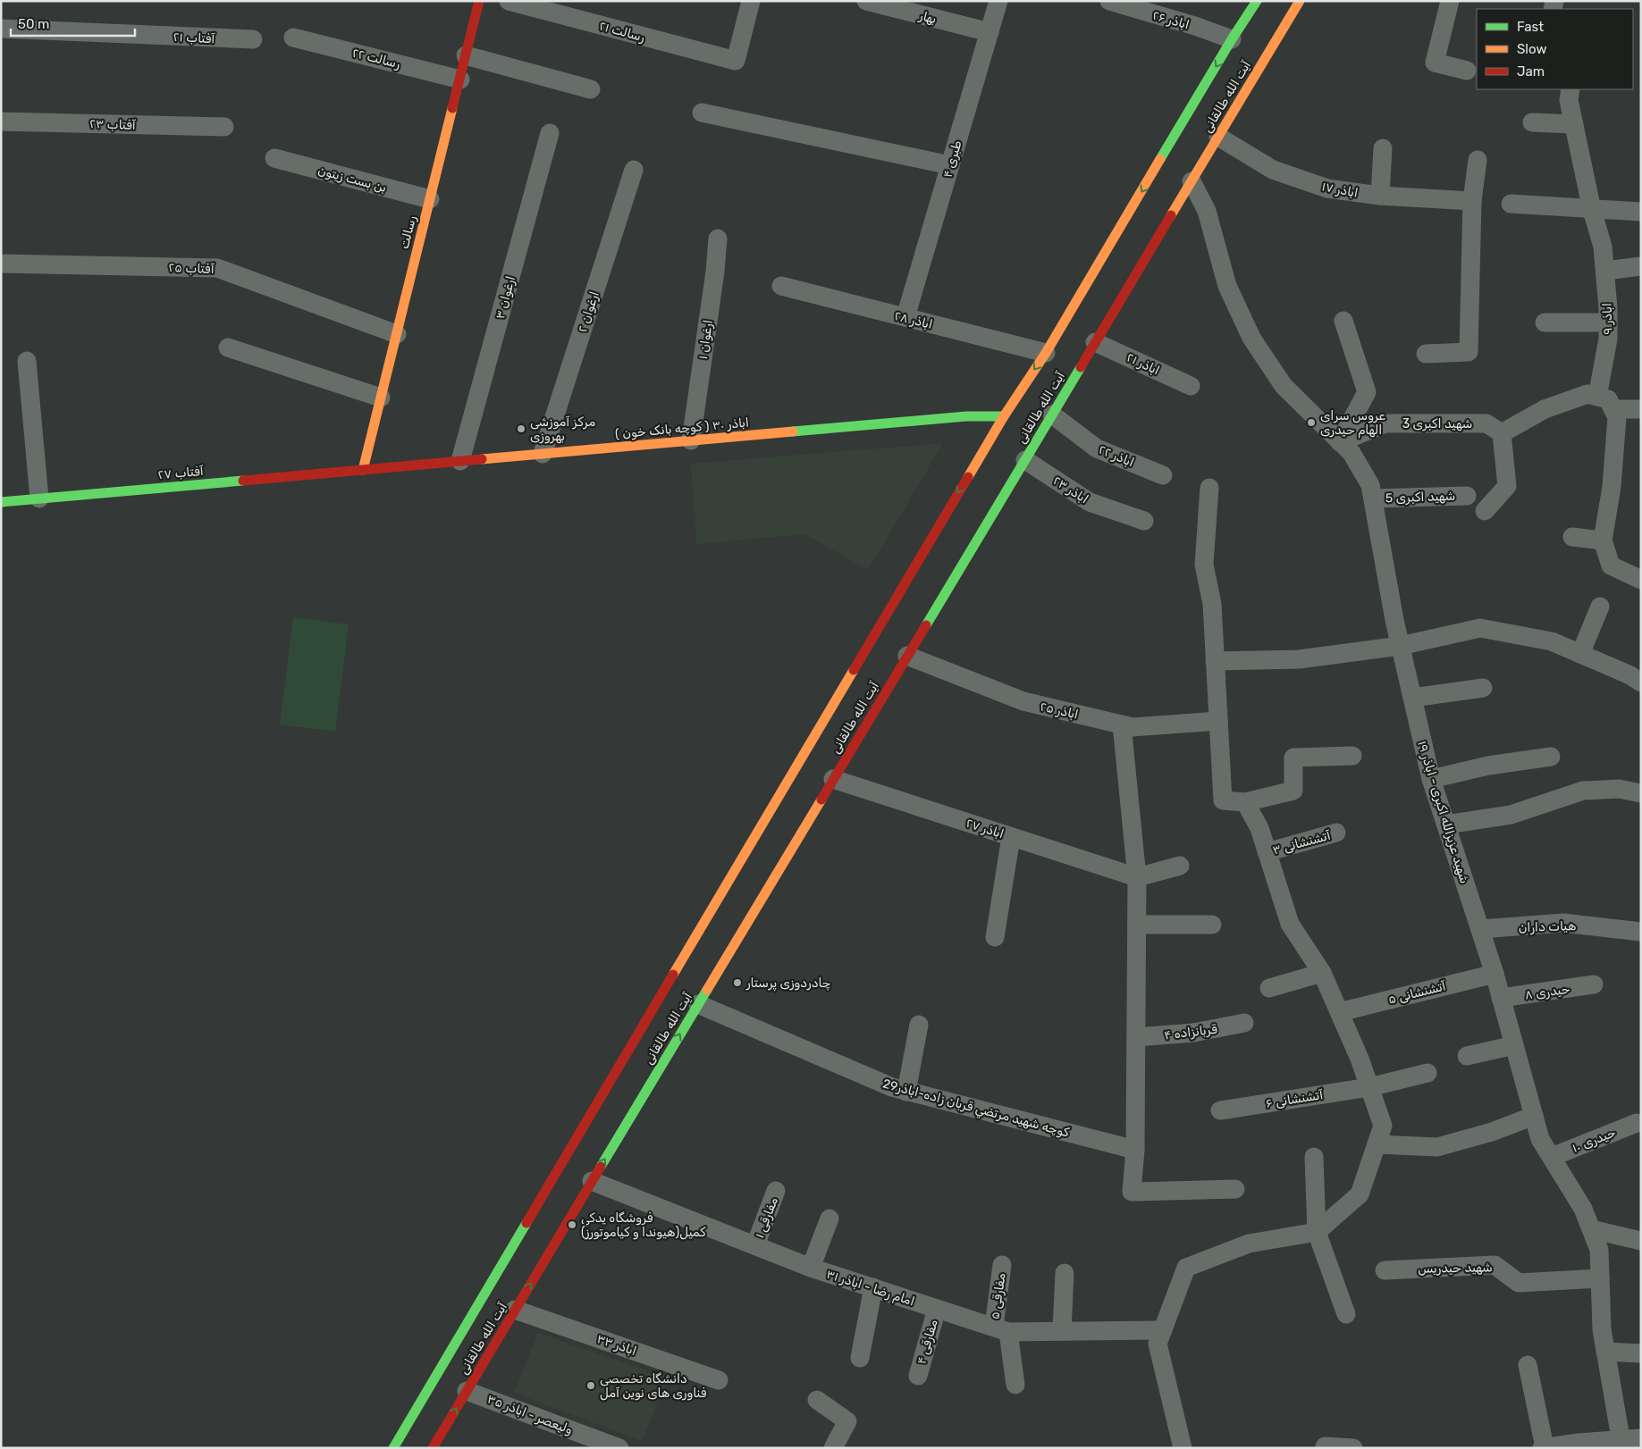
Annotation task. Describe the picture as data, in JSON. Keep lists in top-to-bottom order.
{
  "streets": {
    "main road": [
      "آیت الله طالقانی",
      "رسالت",
      "اباذر ۳۰ ( کوچه بانک خون )",
      "آفتاب ۲۷"
    ],
    "street": [
      "بهار",
      "اباذر ۲۶",
      "رسالت ۲۱",
      "آفتاب ۲۱",
      "رسالت ۲۲",
      "آفتاب ۲۳",
      "طبری ۴",
      "بن بست زیتون",
      "اباذر ۱۷",
      "آفتاب ۲۵",
      "ارغوان ۳",
      "ارغوان ۲",
      "اباذر ۹",
      "اباذر ۲۸",
      "ارغوان ۱",
      "اباذر ۲۱",
      "شهید اکبری 3",
      "اباذر ۲۲",
      "اباذر ۲۳",
      "شهید اکبری 5",
      "اباذر ۲۵",
      "شهید عزیزالله اکبری - اباذر ۱۹",
      "اباذر ۲۷",
      "آتشنشانی ۳",
      "هیات داران",
      "حیدری ۸",
      "آتشنشانی ۵",
      "قربانزاده ۴",
      "آتشنشانی ۶",
      "كوچه شهيد مرتضي قربان زاده-اباذر29",
      "حیدری ۱۰",
      "مفارقی ۱",
      "شهید حیدریس",
      "امام رضا - اباذر ۳۱",
      "مفارقی ۵",
      "مفارقی ۴",
      "اباذر ۳۳",
      "ولیعصر - اباذر ۳۵"
    ]
  },
  "crossings": [
    ["بهار", "طبری ۴"],
    ["اباذر ۲۶", "آیت الله طالقانی"],
    ["رسالت ۲۲", "رسالت"],
    ["آیت الله طالقانی", "اباذر ۱۷"],
    ["آیت الله طالقانی", "اباذر ۲۸"],
    ["آیت الله طالقانی", "اباذر ۲۱"],
    ["آیت الله طالقانی", "اباذر ۳۰ ( کوچه بانک خون )"],
    ["آیت الله طالقانی", "اباذر ۲۲"],
    ["آیت الله طالقانی", "اباذر ۲۳"],
    ["آیت الله طالقانی", "اباذر ۲۵"],
    ["آیت الله طالقانی", "شهید عزیزالله اکبری - اباذر ۱۹"],
    ["آیت الله طالقانی", "اباذر ۲۷"],
    ["آیت الله طالقانی", "كوچه شهيد مرتضي قربان زاده-اباذر29"],
    ["آیت الله طالقانی", "امام رضا - اباذر ۳۱"],
    ["آیت الله طالقانی", "اباذر ۳۳"],
    ["آیت الله طالقانی", "ولیعصر - اباذر ۳۵"],
    ["طبری ۴", "اباذر ۲۸"],
    ["بن بست زیتون", "رسالت"],
    ["رسالت", "آفتاب ۲۵"],
    ["رسالت", "اباذر ۳۰ ( کوچه بانک خون )"],
    ["رسالت", "آفتاب ۲۷"],
    ["ارغوان ۳", "اباذر ۳۰ ( کوچه بانک خون )"],
    ["ارغوان ۲", "اباذر ۳۰ ( کوچه بانک خون )"],
    ["ارغوان ۱", "اباذر ۳۰ ( کوچه بانک خون )"],
    ["شهید اکبری 3", "شهید عزیزالله اکبری - اباذر ۱۹"],
    ["اباذر ۳۰ ( کوچه بانک خون )", "آفتاب ۲۷"],
    ["شهید اکبری 5", "شهید عزیزالله اکبری - اباذر ۱۹"],
    ["شهید عزیزالله اکبری - اباذر ۱۹", "هیات داران"],
    ["شهید عزیزالله اکبری - اباذر ۱۹", "حیدری ۸"],
    ["شهید عزیزالله اکبری - اباذر ۱۹", "آتشنشانی ۵"],
    ["شهید عزیزالله اکبری - اباذر ۱۹", "حیدری ۱۰"],
    ["شهید عزیزالله اکبری - اباذر ۱۹", "شهید حیدریس"],
    ["مفارقی ۱", "امام رضا - اباذر ۳۱"],
    ["امام رضا - اباذر ۳۱", "مفارقی ۵"],
    ["امام رضا - اباذر ۳۱", "مفارقی ۴"]
  ],
  "places": [
    "عروس سرای الهام حیدری",
    "مرکز آموزشی بهروزی",
    "چادردوزی پرستار",
    "فروشگاه يدكي كميل(هیوندا و کیاموتورز)",
    "دانشگاه تخصصی فناوری های نوین آمل"
  ],
  "legend": ["Fast", "Slow", "Jam"],
  "scale_bar": "50 m"
}
